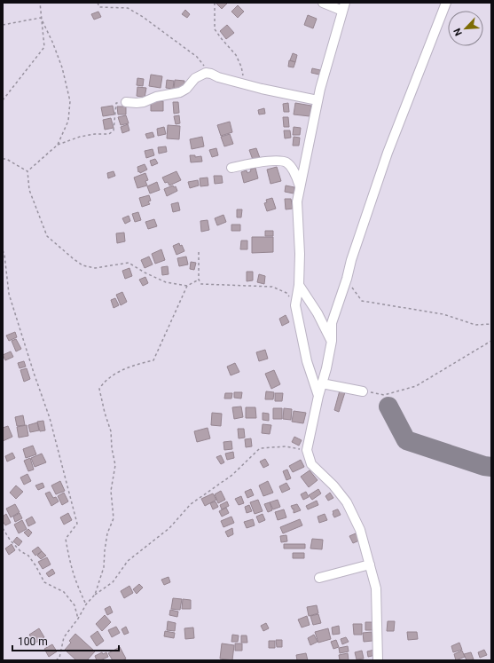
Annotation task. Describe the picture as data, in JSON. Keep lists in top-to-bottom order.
{
  "scale_bar": "100 m",
  "north": "bottom left"
}
